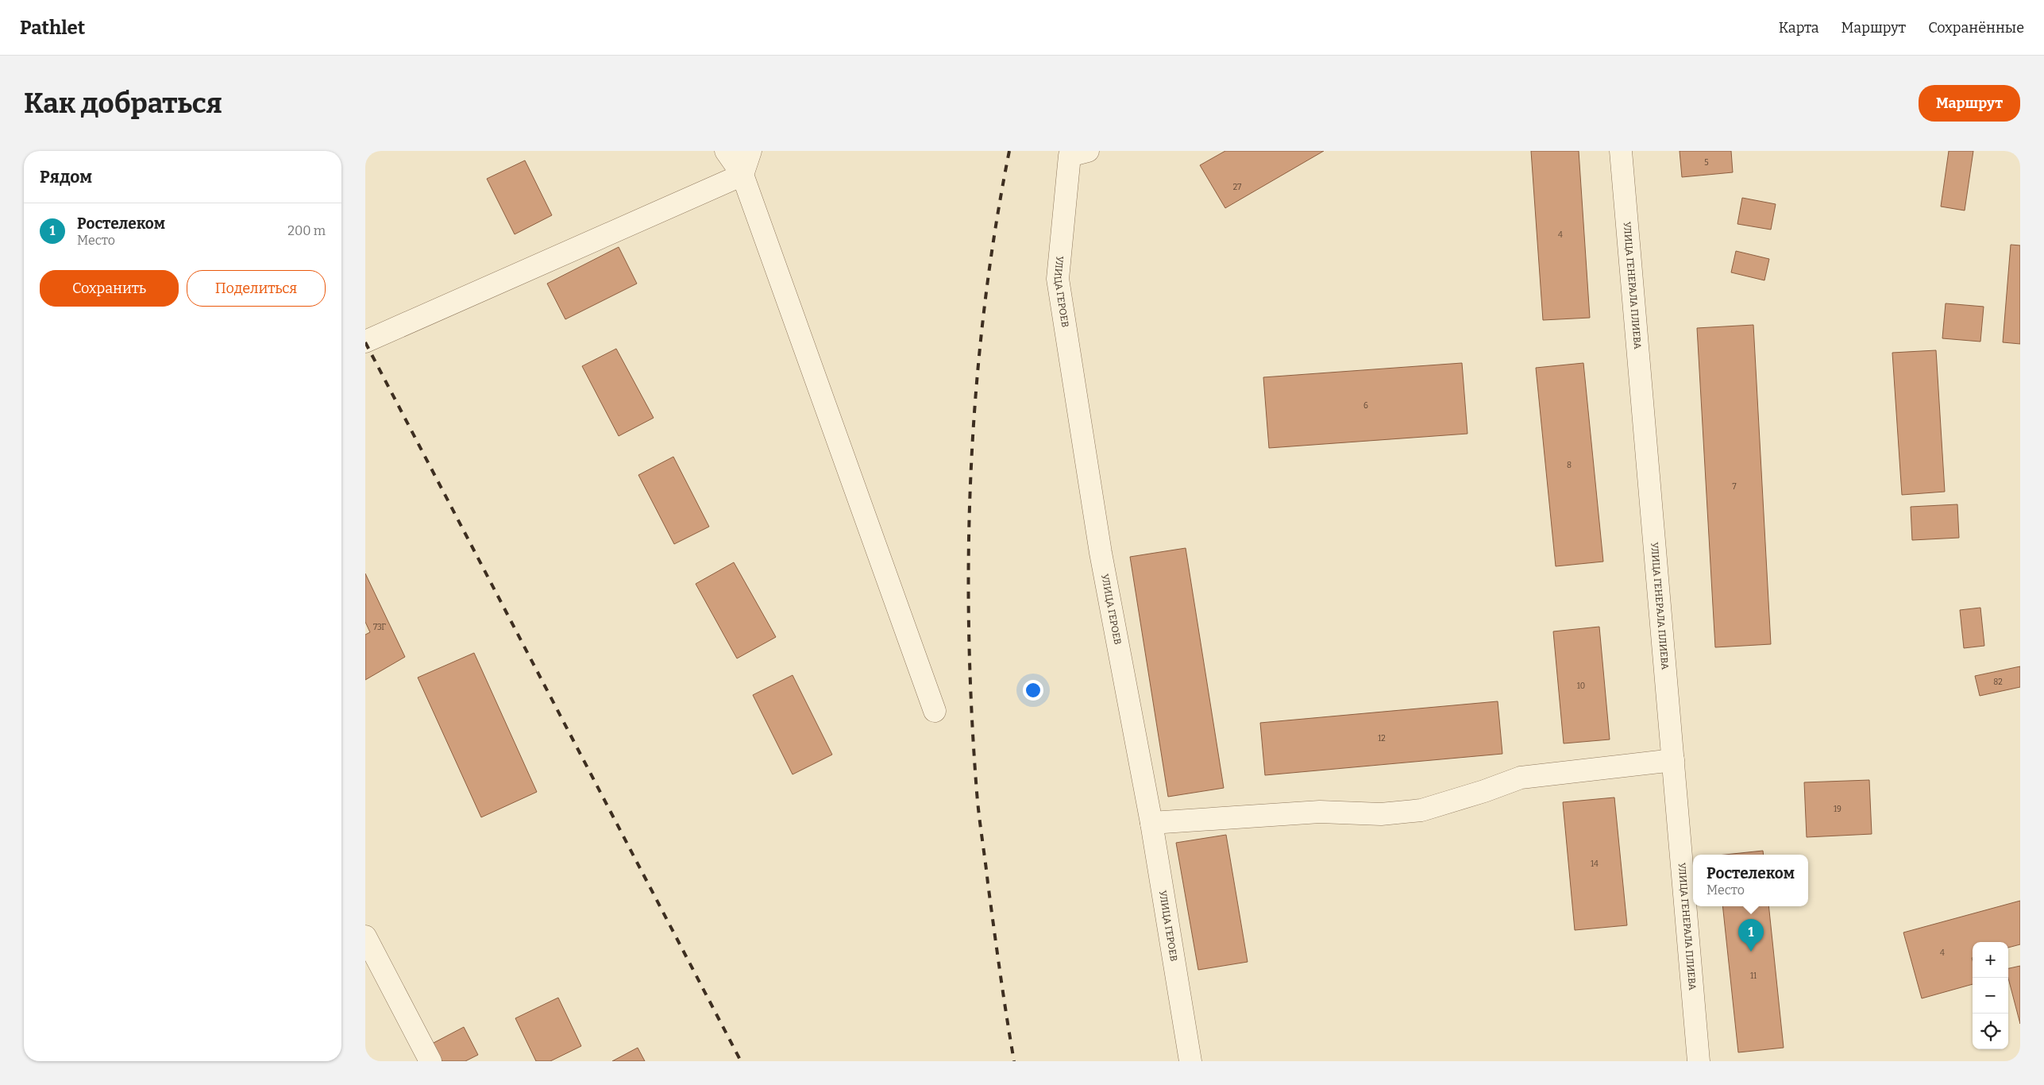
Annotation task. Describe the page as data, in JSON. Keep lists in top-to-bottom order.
{
  "streets": {
    "street": ["УЛИЦА ГЕНЕРАЛА ПЛИЕВА", "УЛИЦА ГЕРОЕВ"]
  },
  "house_numbers": [
    "5",
    "27",
    "4",
    "6",
    "8",
    "7",
    "73Г",
    "82",
    "10",
    "12",
    "19",
    "14",
    "4",
    "11"
  ],
  "page": {
    "header": "Pathlet",
    "nav": ["Карта", "Маршрут", "Сохранённые"],
    "buttons": [
      "Маршрут",
      ["Сохранить", "Поделиться"]
    ],
    "title": "Как добраться",
    "heading": "Рядом",
    "list": [
      {
        "mark": "1",
        "name": "Ростелеком",
        "note": "Место",
        "value": "200 m"
      }
    ],
    "popup": ["Ростелеком", "Место"],
    "pins": "1",
    "map_buttons": ["+", "−"]
  }
}
